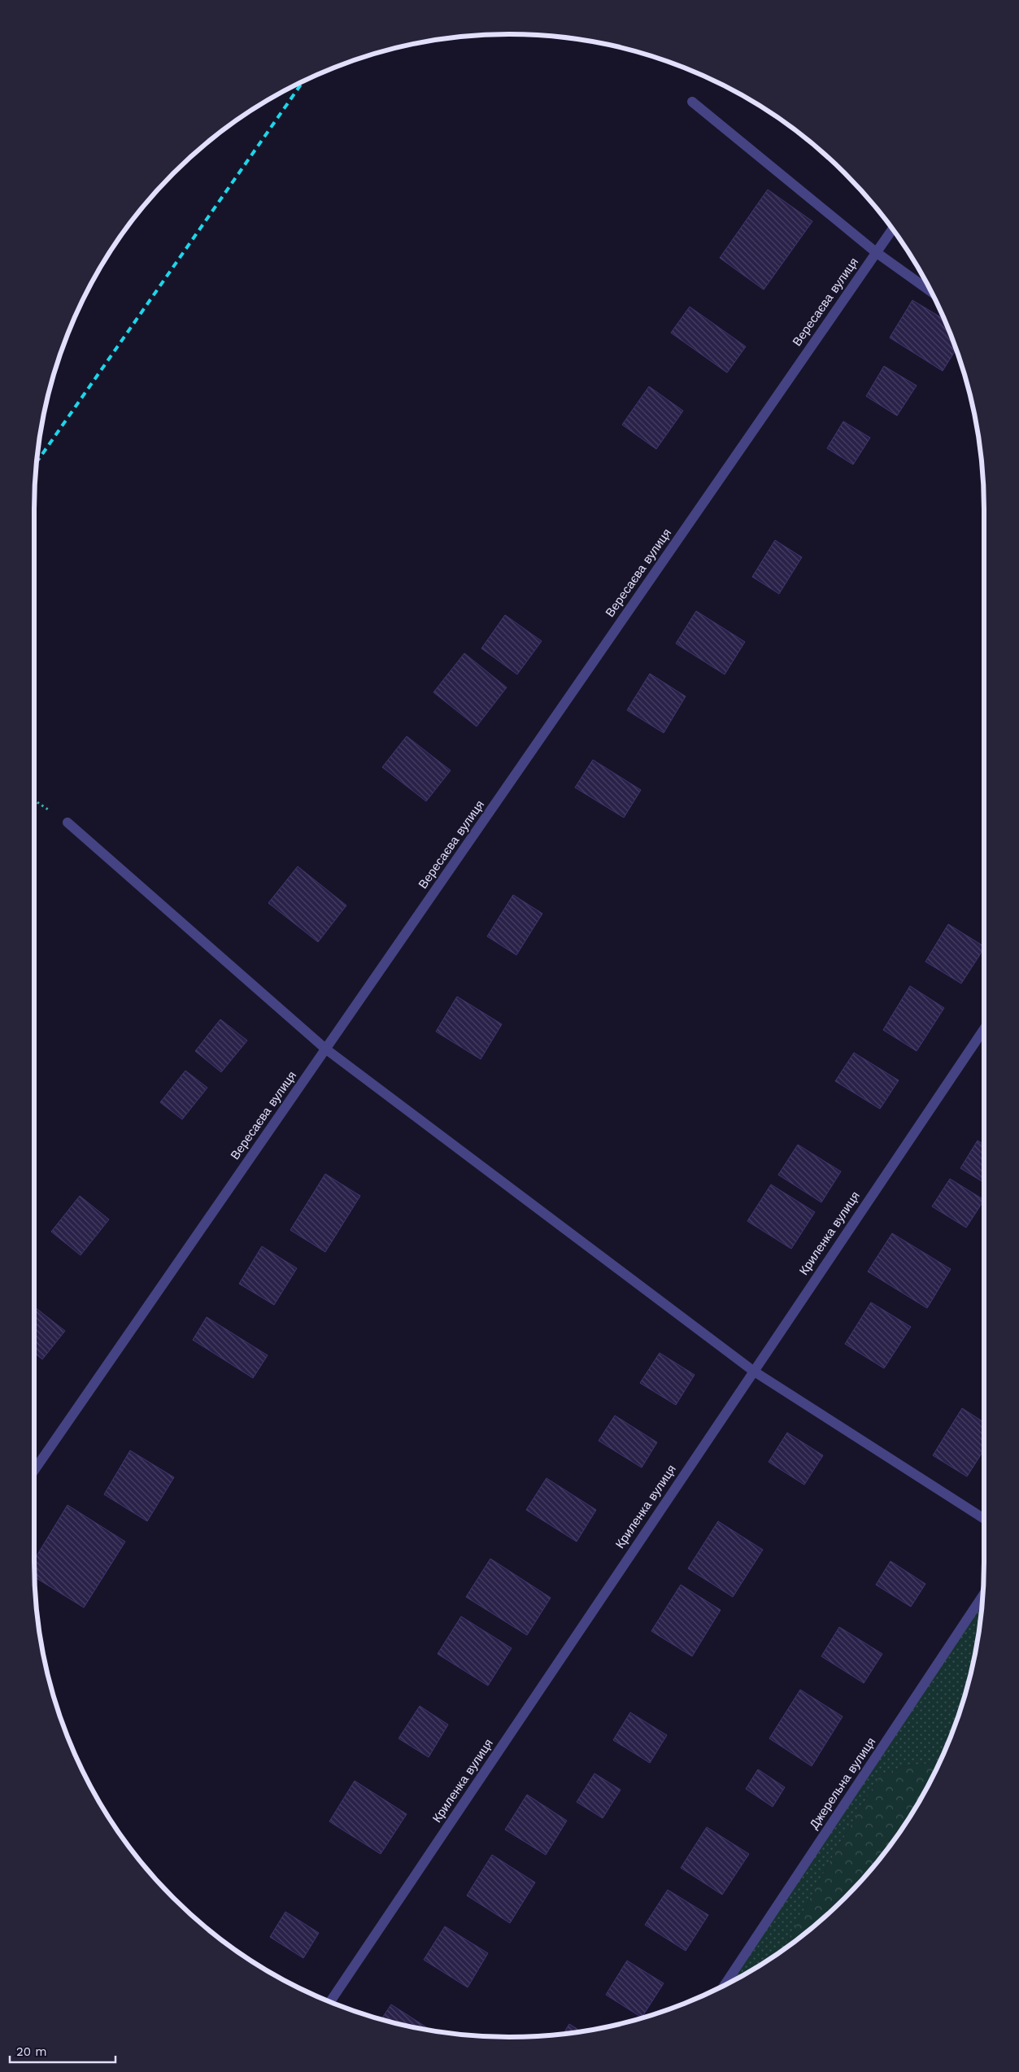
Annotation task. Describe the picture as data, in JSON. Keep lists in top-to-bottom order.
{
  "streets": {
    "street": ["Вересаєва вулиця", "Криленка вулиця", "Джерельна вулиця"]
  },
  "scale_bar": "20 m"
}
